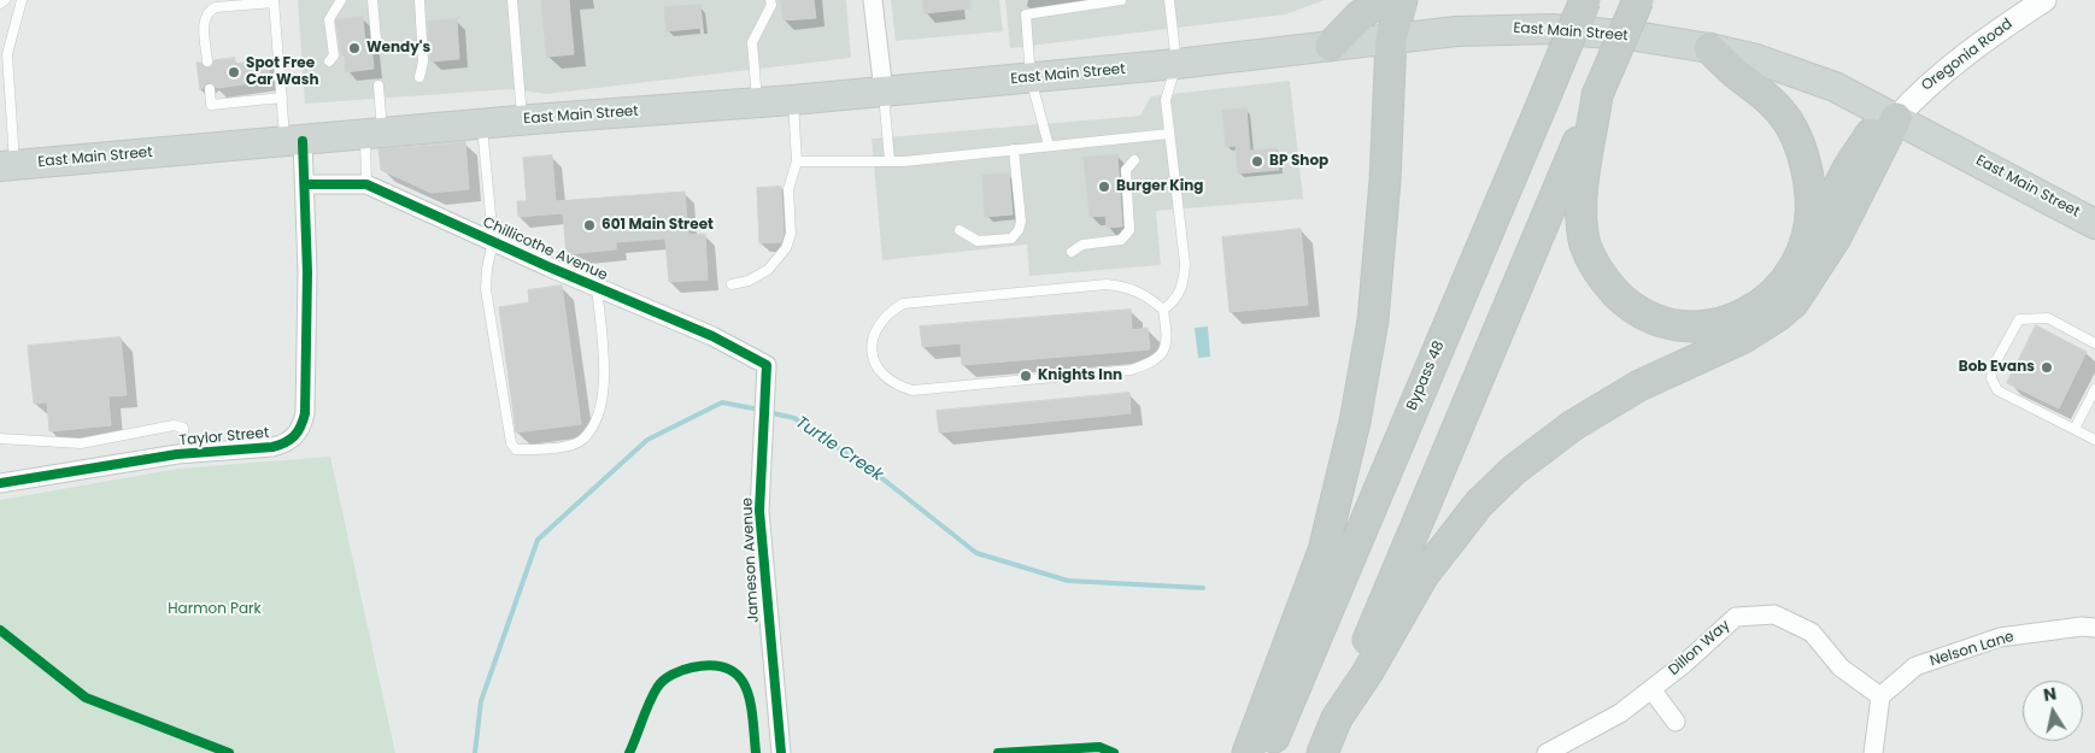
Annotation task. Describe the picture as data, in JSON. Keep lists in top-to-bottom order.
{
  "streets": {
    "highway": ["Bypass 48"],
    "main road": ["East Main Street"],
    "street": [
      "Oregonia Road",
      "Chillicothe Avenue",
      "Taylor Street",
      "Jameson Avenue",
      "Dillon Way",
      "Nelson Lane"
    ]
  },
  "crossings": [
    ["East Main Street", "Oregonia Road"],
    ["East Main Street", "Taylor Street"],
    ["Chillicothe Avenue", "Taylor Street"],
    ["Chillicothe Avenue", "Jameson Avenue"],
    ["Dillon Way", "Nelson Lane"]
  ],
  "water": ["Turtle Creek"],
  "parks": ["Harmon Park"],
  "places": [
    "Wendy's",
    "Spot Free Car Wash",
    "BP Shop",
    "Burger King",
    "601 Main Street",
    "Bob Evans",
    "Knights Inn"
  ],
  "north": "top"
}
